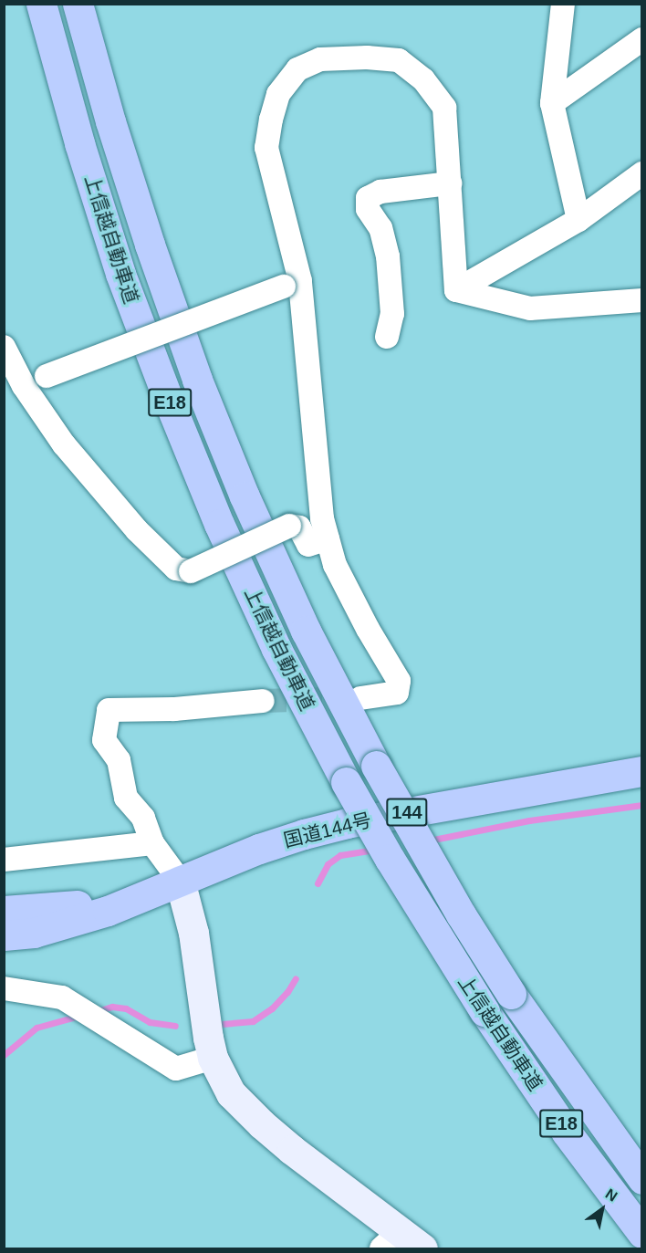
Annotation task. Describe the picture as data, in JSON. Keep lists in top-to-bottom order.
{
  "streets": {
    "highway": [
      "上信越自動車道",
      "E18",
      "144",
      "国道144号"
    ]
  },
  "north": "top right"
}
